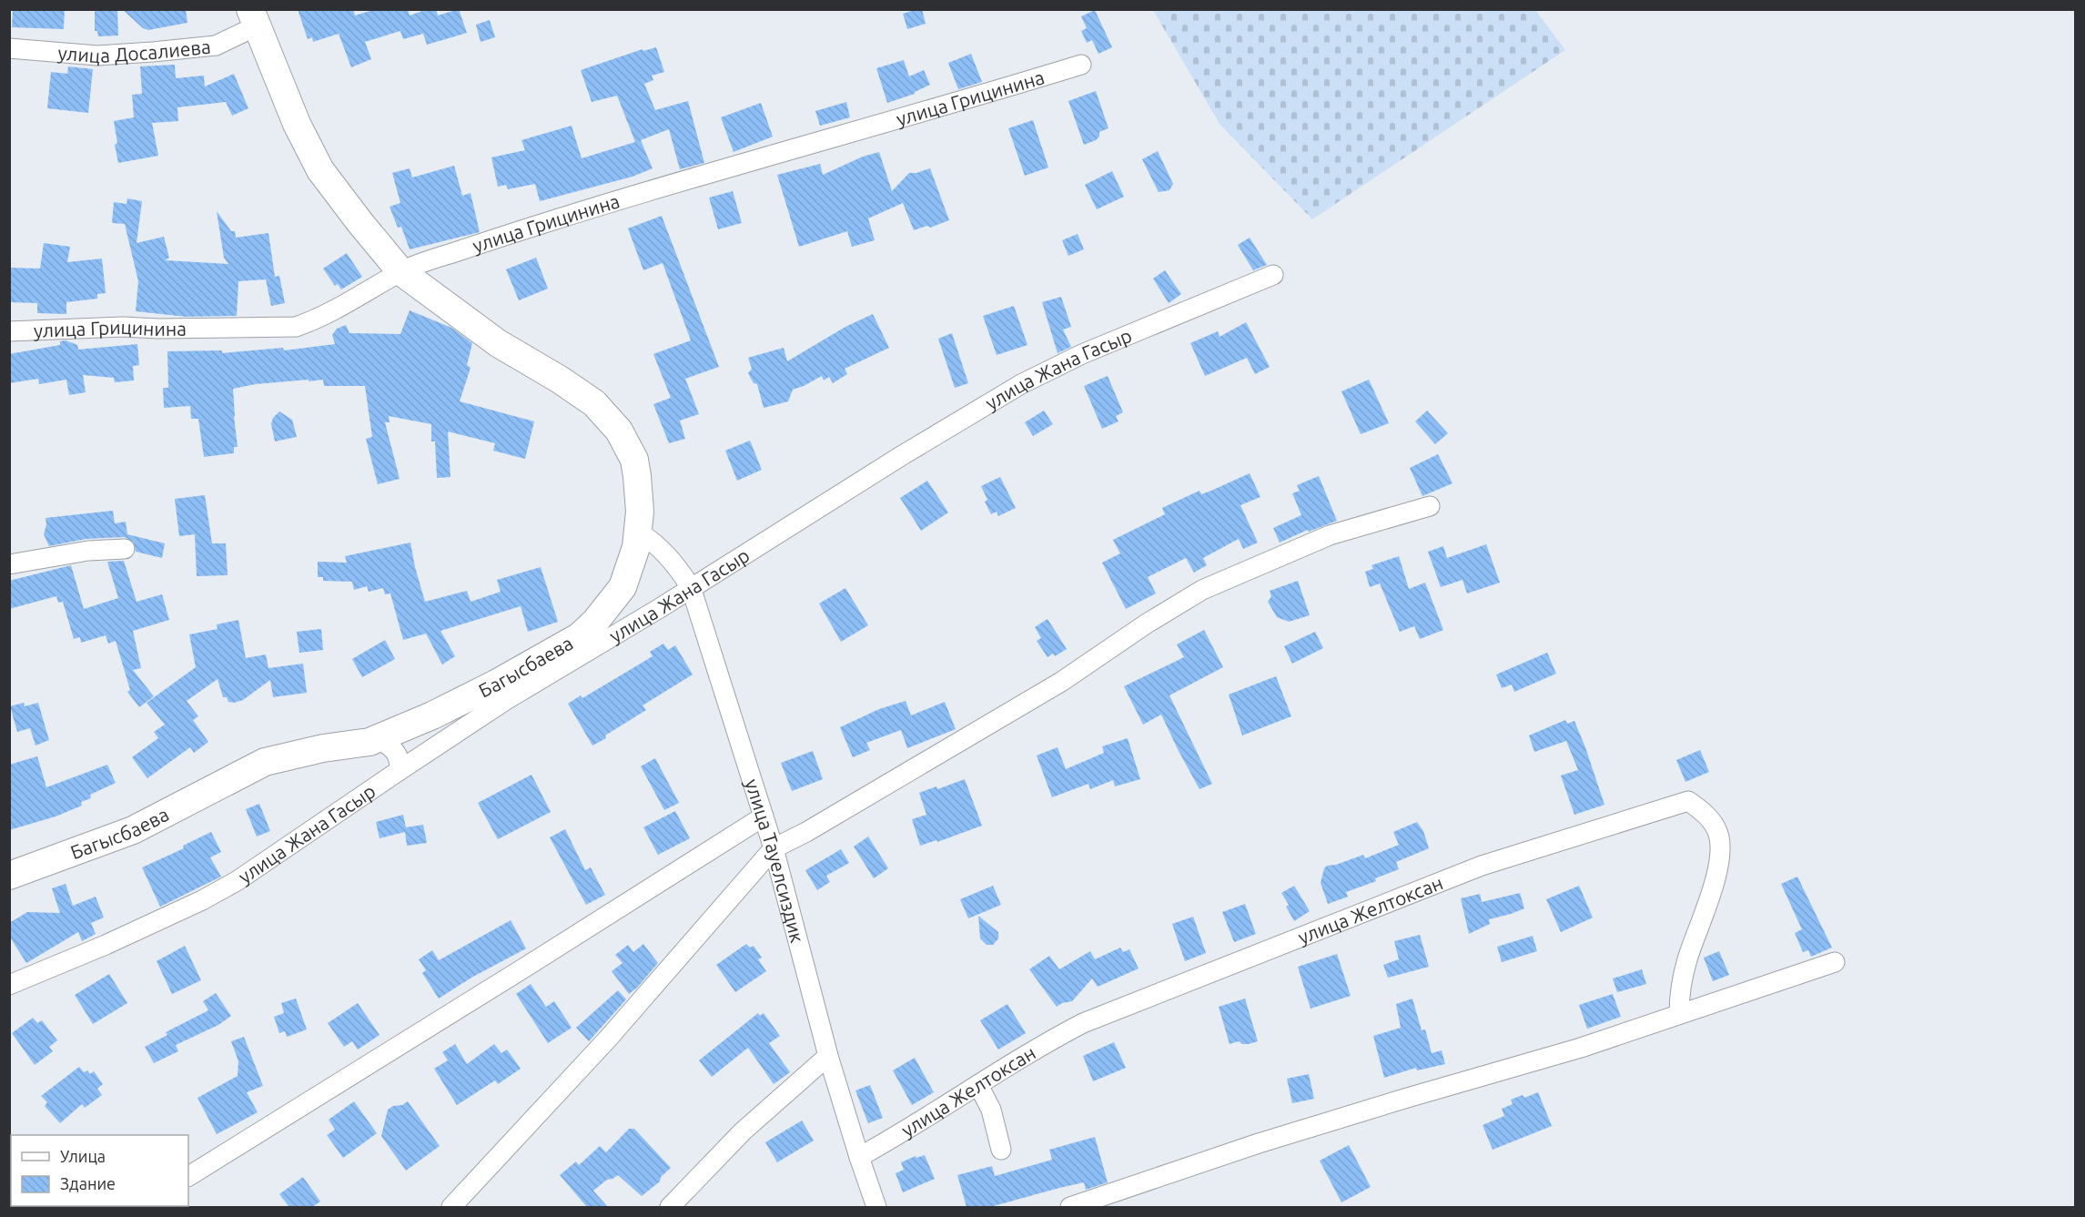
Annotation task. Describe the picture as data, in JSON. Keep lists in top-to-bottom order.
{
  "streets": {
    "street": [
      "улица Досалиева",
      "улица Грицинина",
      "улица Жана Гасыр",
      "Багысбаева",
      "улица Тауелсиздик",
      "улица Желтоксан"
    ]
  },
  "crossings": [
    ["улица Досалиева", "Багысбаева"],
    ["улица Грицинина", "Багысбаева"],
    ["улица Жана Гасыр", "Багысбаева"],
    ["улица Жана Гасыр", "улица Тауелсиздик"],
    ["Багысбаева", "улица Тауелсиздик"],
    ["улица Тауелсиздик", "улица Желтоксан"]
  ],
  "legend": ["Улица", "Здание"]
}
